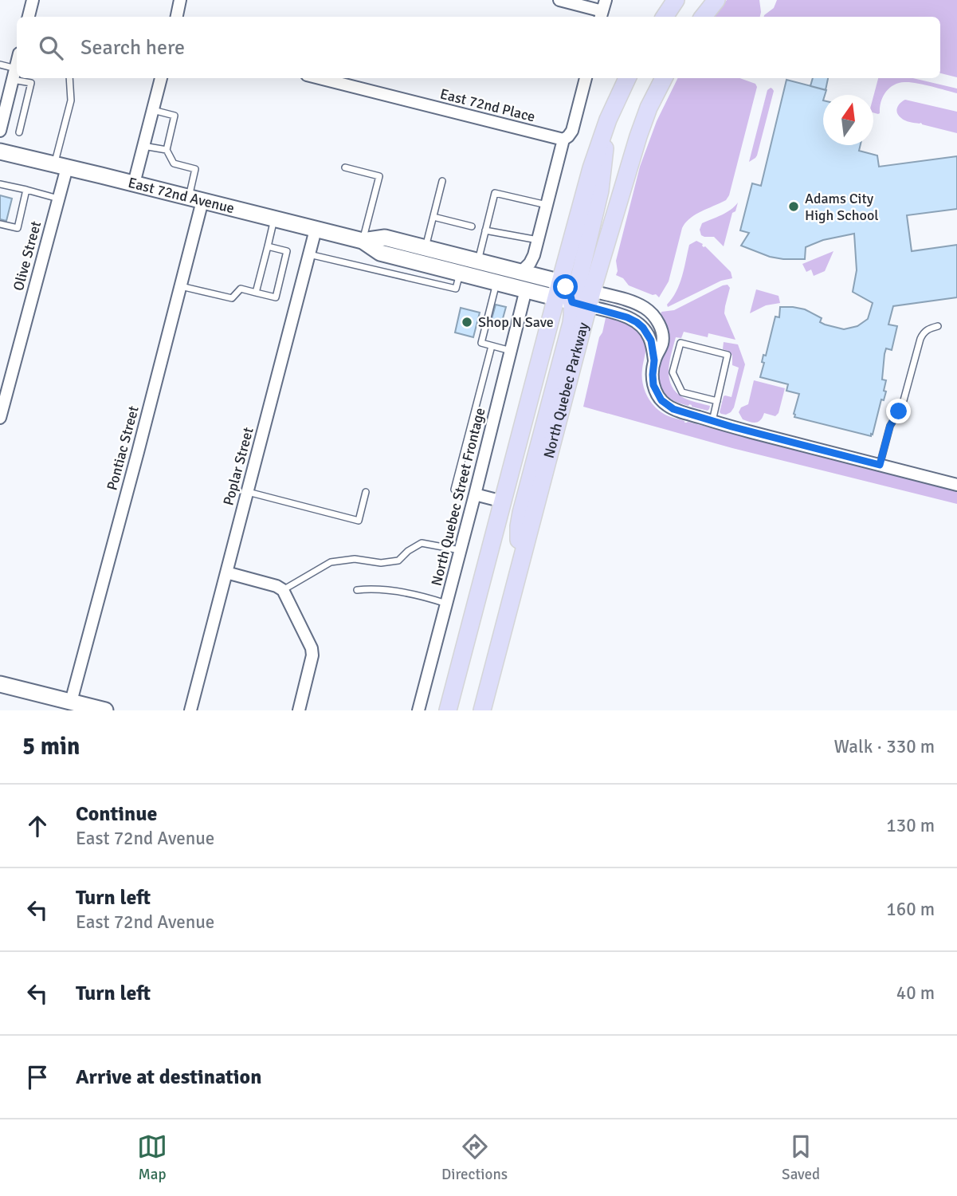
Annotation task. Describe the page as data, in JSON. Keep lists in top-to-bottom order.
{
  "streets": {
    "main road": ["East 72nd Avenue", "North Quebec Parkway"],
    "street": [
      "East 72nd Place",
      "Olive Street",
      "Pontiac Street",
      "Poplar Street",
      "North Quebec Street Frontage"
    ]
  },
  "crossings": [
    ["East 72nd Avenue", "Olive Street"],
    ["East 72nd Avenue", "North Quebec Parkway"],
    ["East 72nd Avenue", "Pontiac Street"],
    ["East 72nd Avenue", "Poplar Street"],
    ["East 72nd Avenue", "North Quebec Street Frontage"]
  ],
  "places": ["Adams City High School", "Shop N Save"],
  "north": "top",
  "page": {
    "search": "Search here",
    "heading": ["5 min", "Walk · 330 m"],
    "list": [
      ["Continue", "East 72nd Avenue", "130 m"],
      ["Turn left", "East 72nd Avenue", "160 m"],
      ["Turn left", "40 m"],
      "Arrive at destination"
    ],
    "nav": ["Map", "Directions", "Saved"]
  }
}
